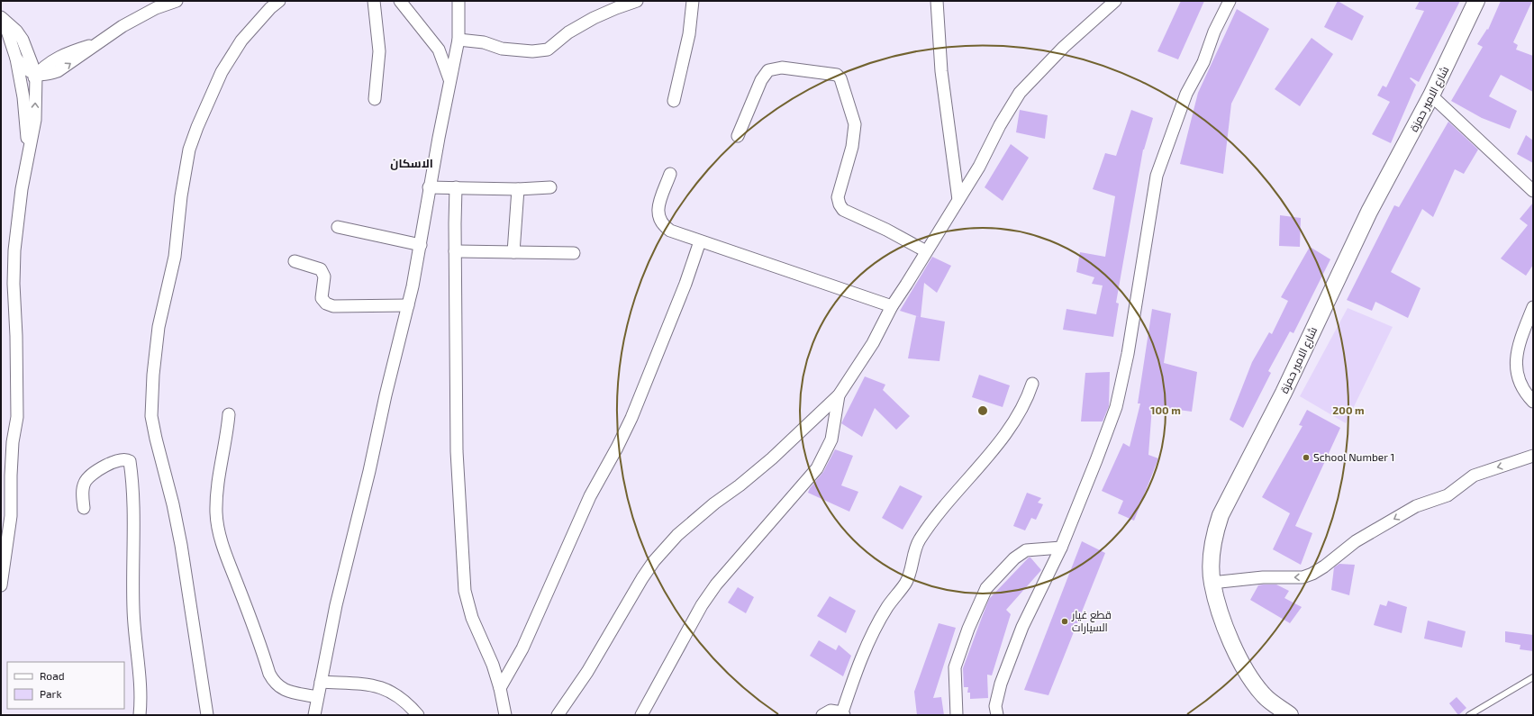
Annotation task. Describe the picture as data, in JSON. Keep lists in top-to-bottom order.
{
  "streets": {
    "main road": ["شارع الامير حمزة"]
  },
  "districts": ["الاسكان"],
  "places": ["School Number 1", "قطع غيار السيارات"],
  "legend": ["Road", "Park"],
  "rings": ["100 m", "200 m"]
}
